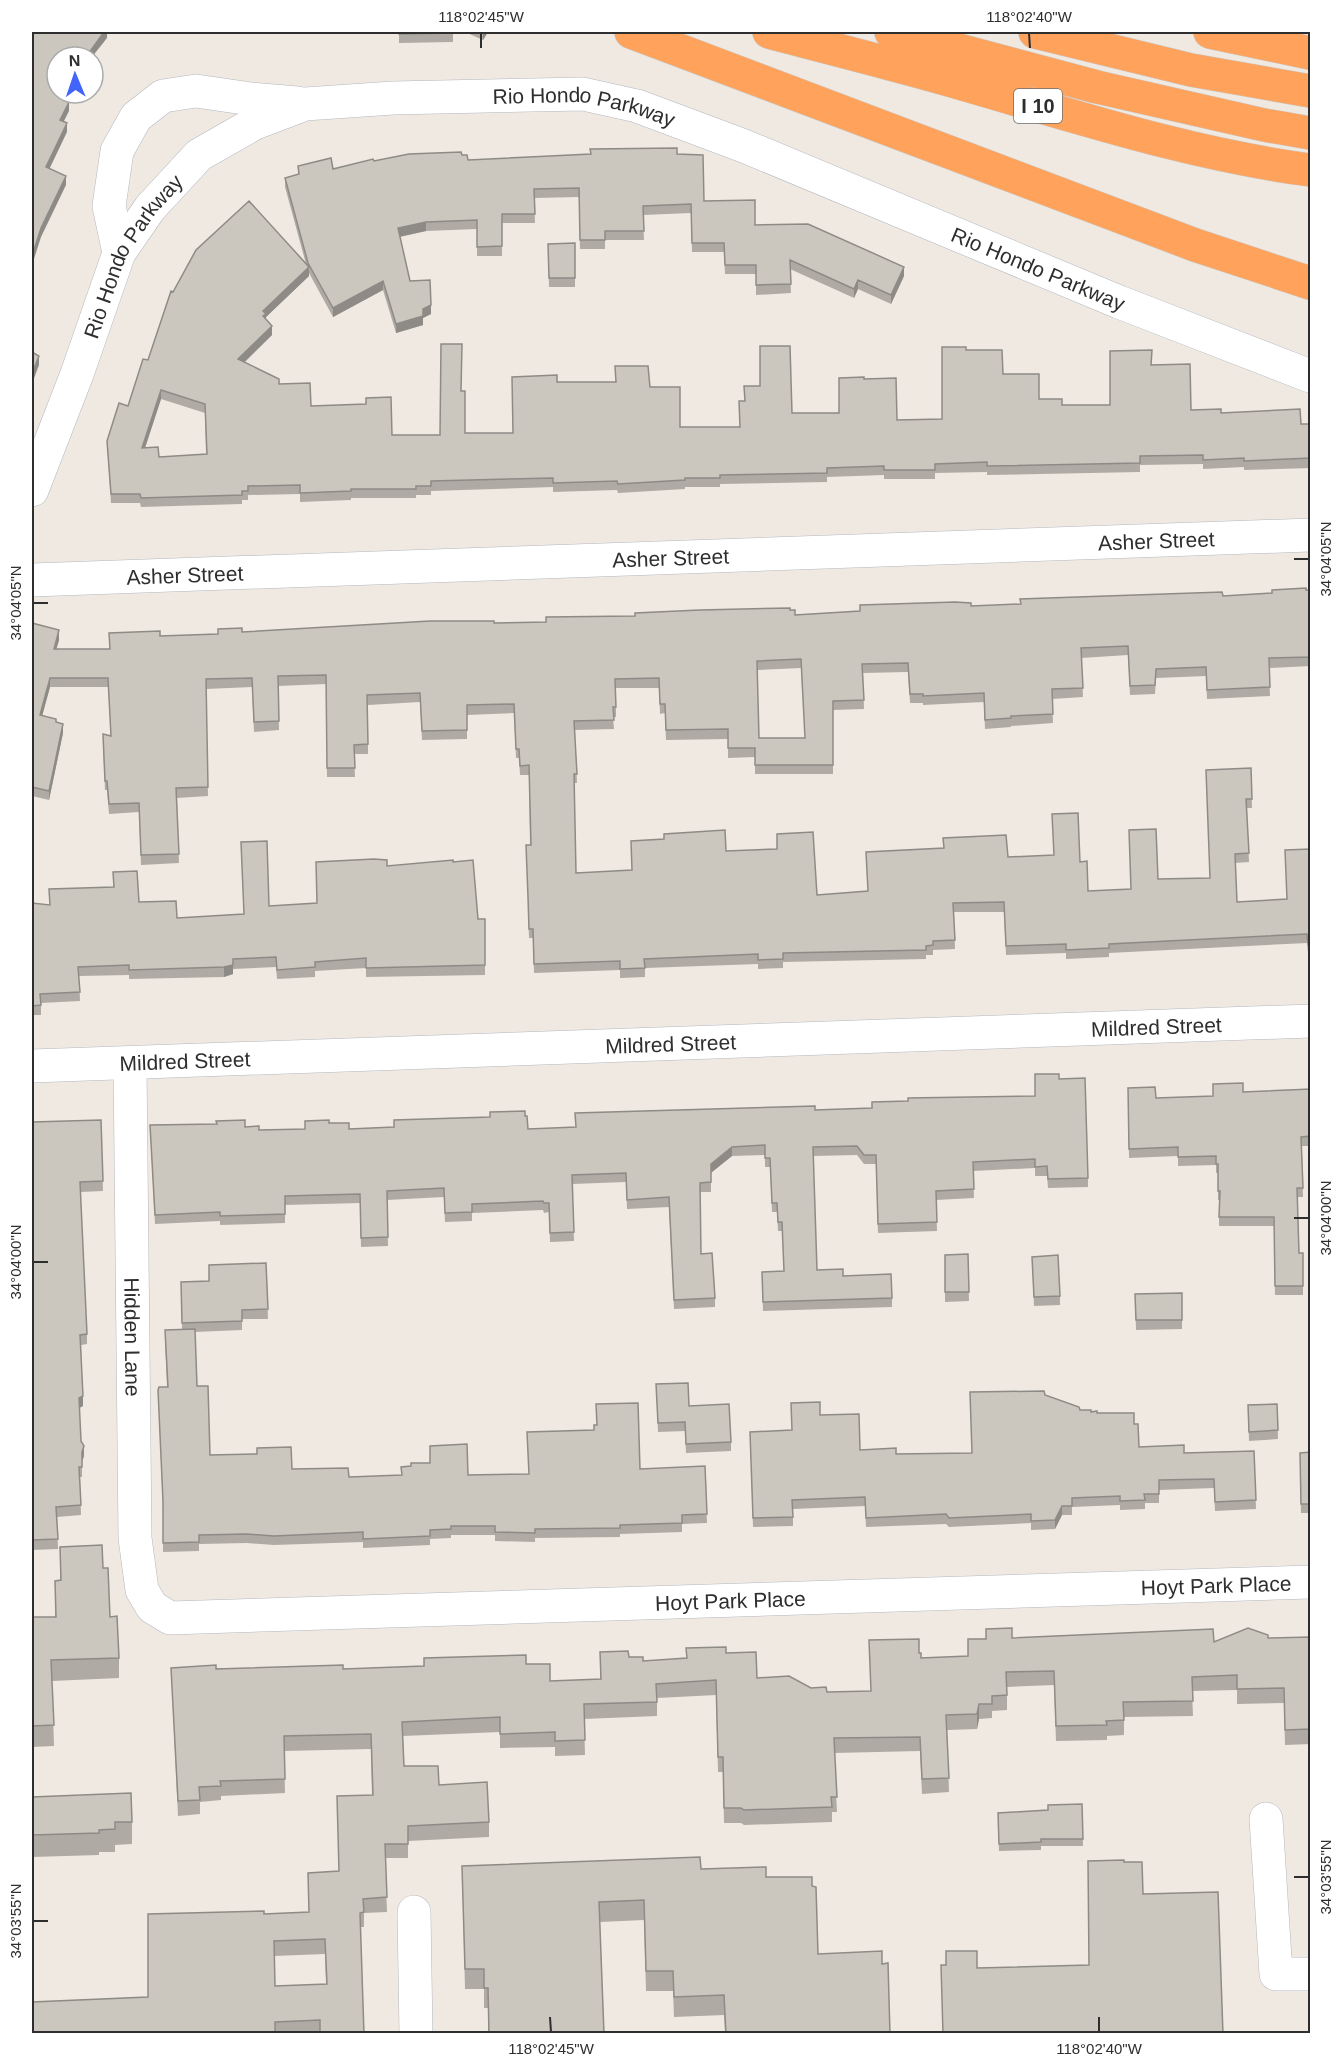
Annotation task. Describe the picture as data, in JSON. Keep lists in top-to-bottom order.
{
  "streets": {
    "highway": ["I 10"],
    "street": [
      "Rio Hondo Parkway",
      "Asher Street",
      "Mildred Street",
      "Hidden Lane",
      "Hoyt Park Place"
    ]
  },
  "crossings": [
    ["Mildred Street", "Hidden Lane"],
    ["Hidden Lane", "Hoyt Park Place"]
  ],
  "north": "top",
  "coordinates": [
    "118°02'45\"W",
    "118°02'40\"W",
    "34°04'05\"N",
    "34°04'00\"N",
    "34°03'55\"N"
  ]
}
